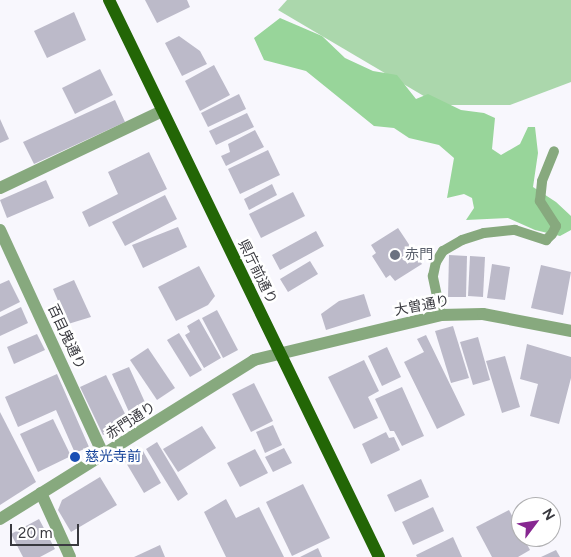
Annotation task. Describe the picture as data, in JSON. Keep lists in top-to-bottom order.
{
  "streets": {
    "main road": ["県庁前通り"],
    "street": ["大曽通り", "百目鬼通り", "赤門通り"]
  },
  "crossings": [
    ["県庁前通り", "大曽通り"],
    ["県庁前通り", "赤門通り"],
    ["大曽通り", "赤門通り"],
    ["百目鬼通り", "赤門通り"]
  ],
  "places": ["赤門", "慈光寺前"],
  "scale_bar": "20 m",
  "north": "top right"
}
